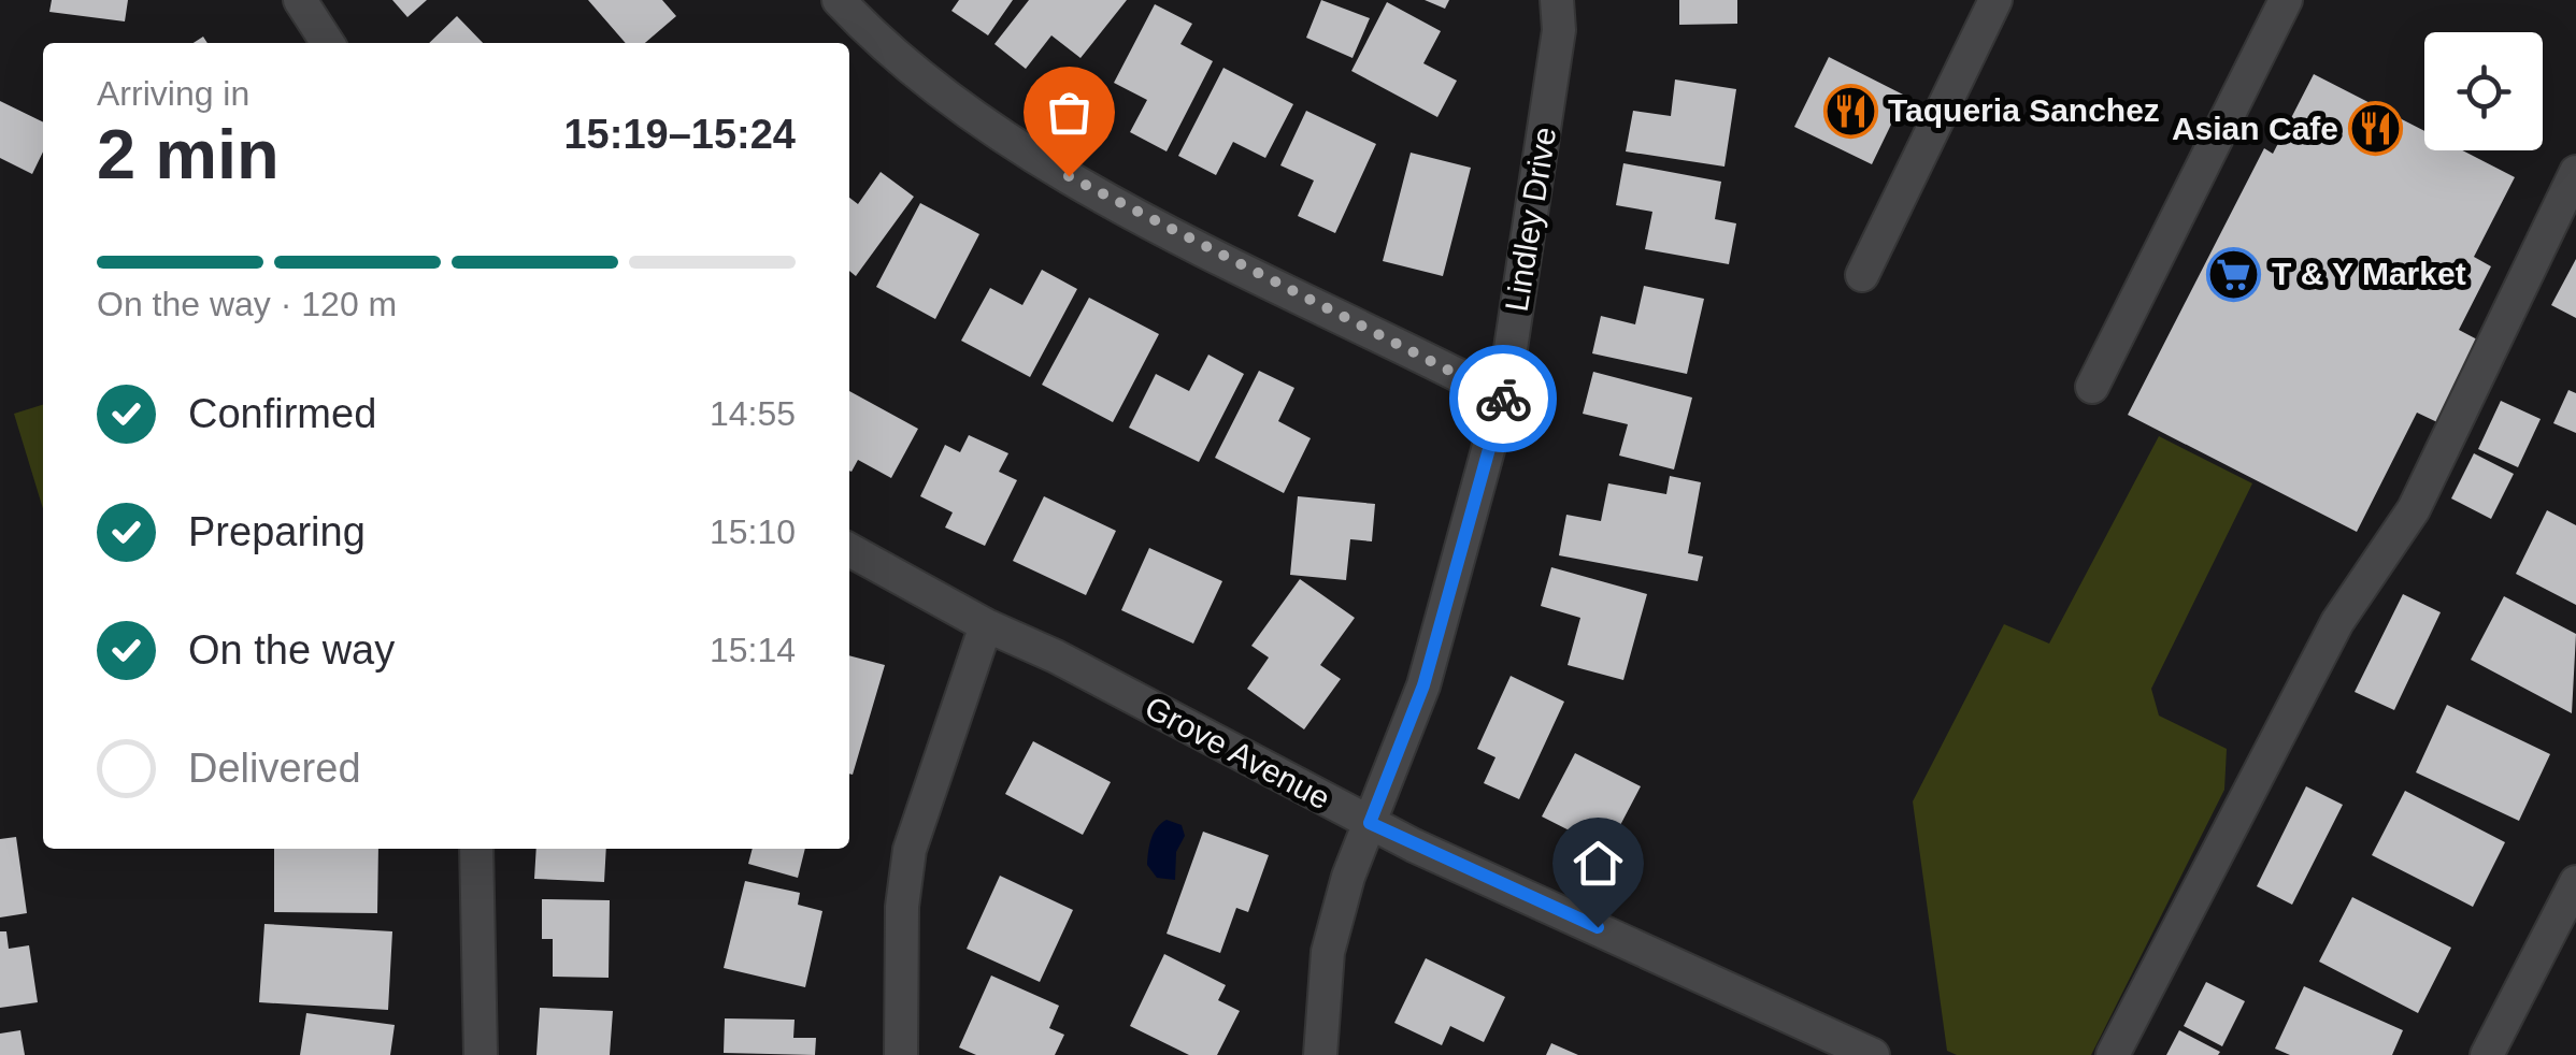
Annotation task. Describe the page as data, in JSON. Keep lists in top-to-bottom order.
{
  "streets": {
    "street": ["Lindley Drive", "Grove Avenue"]
  },
  "crossings": [
    ["Lindley Drive", "Grove Avenue"]
  ],
  "places": {
    "restaurant": ["Taqueria Sanchez", "Asian Cafe"],
    "supermarket": ["T & Y Market"]
  },
  "page": {
    "heading": ["2 min", "Arriving in", "15:19–15:24"],
    "bar": "On the way · 120 m",
    "list": [
      ["Confirmed", "14:55"],
      ["Preparing", "15:10"],
      ["On the way", "15:14"],
      "Delivered"
    ]
  }
}
